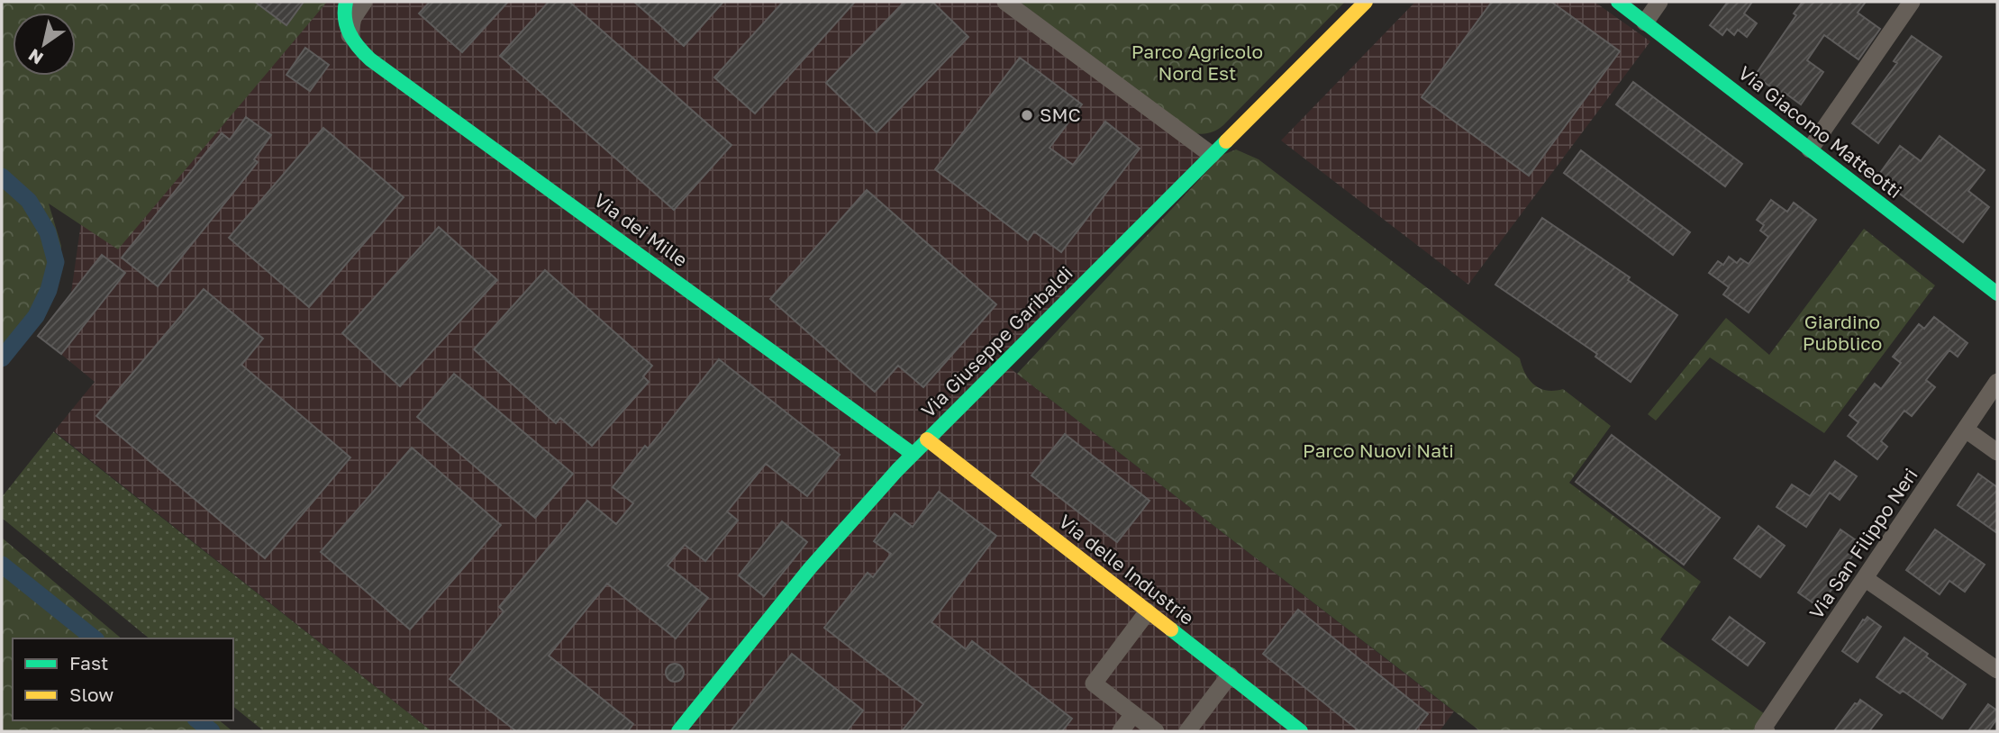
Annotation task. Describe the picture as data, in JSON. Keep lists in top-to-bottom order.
{
  "streets": {
    "street": [
      "Via Giacomo Matteotti",
      "Via dei Mille",
      "Via Giuseppe Garibaldi",
      "Via San Filippo Neri",
      "Via delle Industrie"
    ]
  },
  "crossings": [
    ["Via dei Mille", "Via Giuseppe Garibaldi"],
    ["Via Giuseppe Garibaldi", "Via delle Industrie"]
  ],
  "parks": ["Parco Agricolo Nord Est", "Giardino Pubblico", "Parco Nuovi Nati"],
  "places": ["SMC"],
  "legend": ["Fast", "Slow"],
  "north": "bottom left"
}
